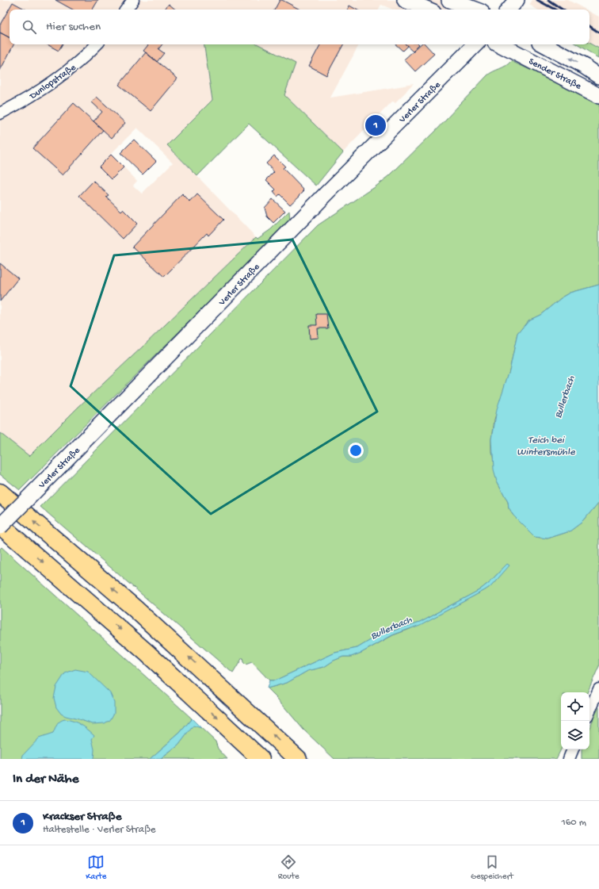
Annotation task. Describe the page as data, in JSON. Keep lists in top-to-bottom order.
{
  "streets": {
    "main road": ["Sender Straße", "Verler Straße"],
    "street": ["Dunlopstraße"]
  },
  "water": ["Bullerbach", "Teich bei Wintersmühle"],
  "page": {
    "search": "Hier suchen",
    "pins": "1",
    "heading": "In der Nähe",
    "list": [
      {
        "mark": "1",
        "name": "Krackser Straße",
        "note": "Haltestelle · Verler Straße",
        "value": "160 m"
      }
    ],
    "nav": ["Karte", "Route", "Gespeichert"]
  }
}
